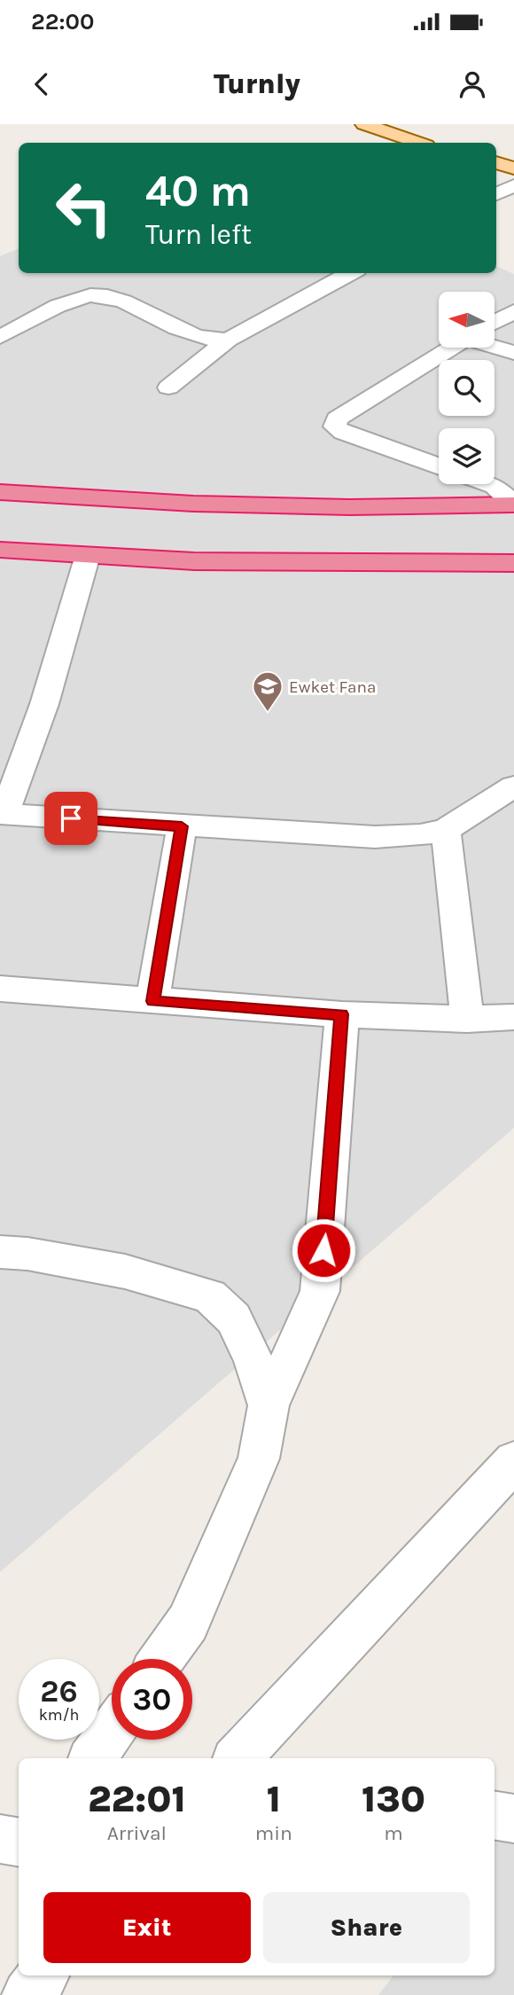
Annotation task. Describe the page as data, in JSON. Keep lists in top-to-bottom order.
{
  "places": {
    "school or university": ["Ewket Fana"]
  },
  "north": "left",
  "page": {
    "status": "22:00",
    "header": "Turnly",
    "turn": ["40 m", "Turn left"],
    "speed": "26 km/h",
    "limit": "30",
    "eta": [
      "22:01",
      "Arrival",
      "1",
      "min",
      "130",
      "m"
    ],
    "buttons": ["Exit", "Share"]
  }
}
